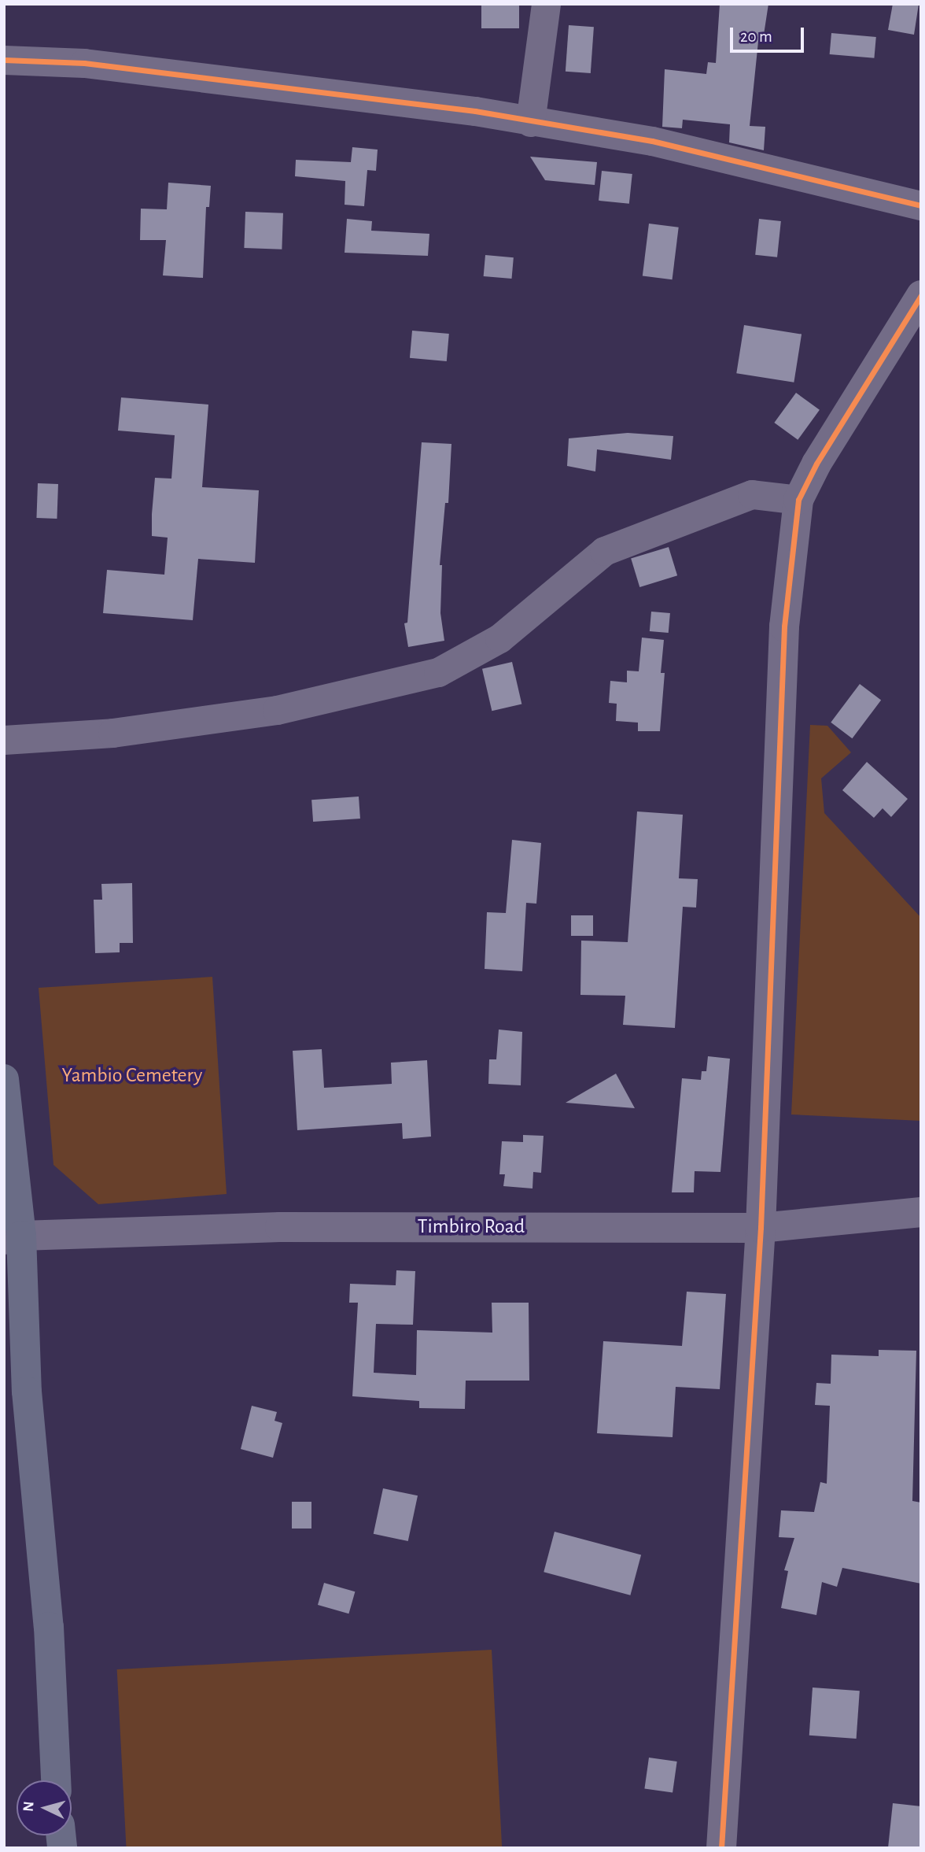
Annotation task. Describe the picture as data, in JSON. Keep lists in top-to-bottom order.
{
  "streets": {
    "street": ["Timbiro Road"]
  },
  "parks": ["Yambio Cemetery"],
  "scale_bar": "20 m",
  "north": "left"
}
